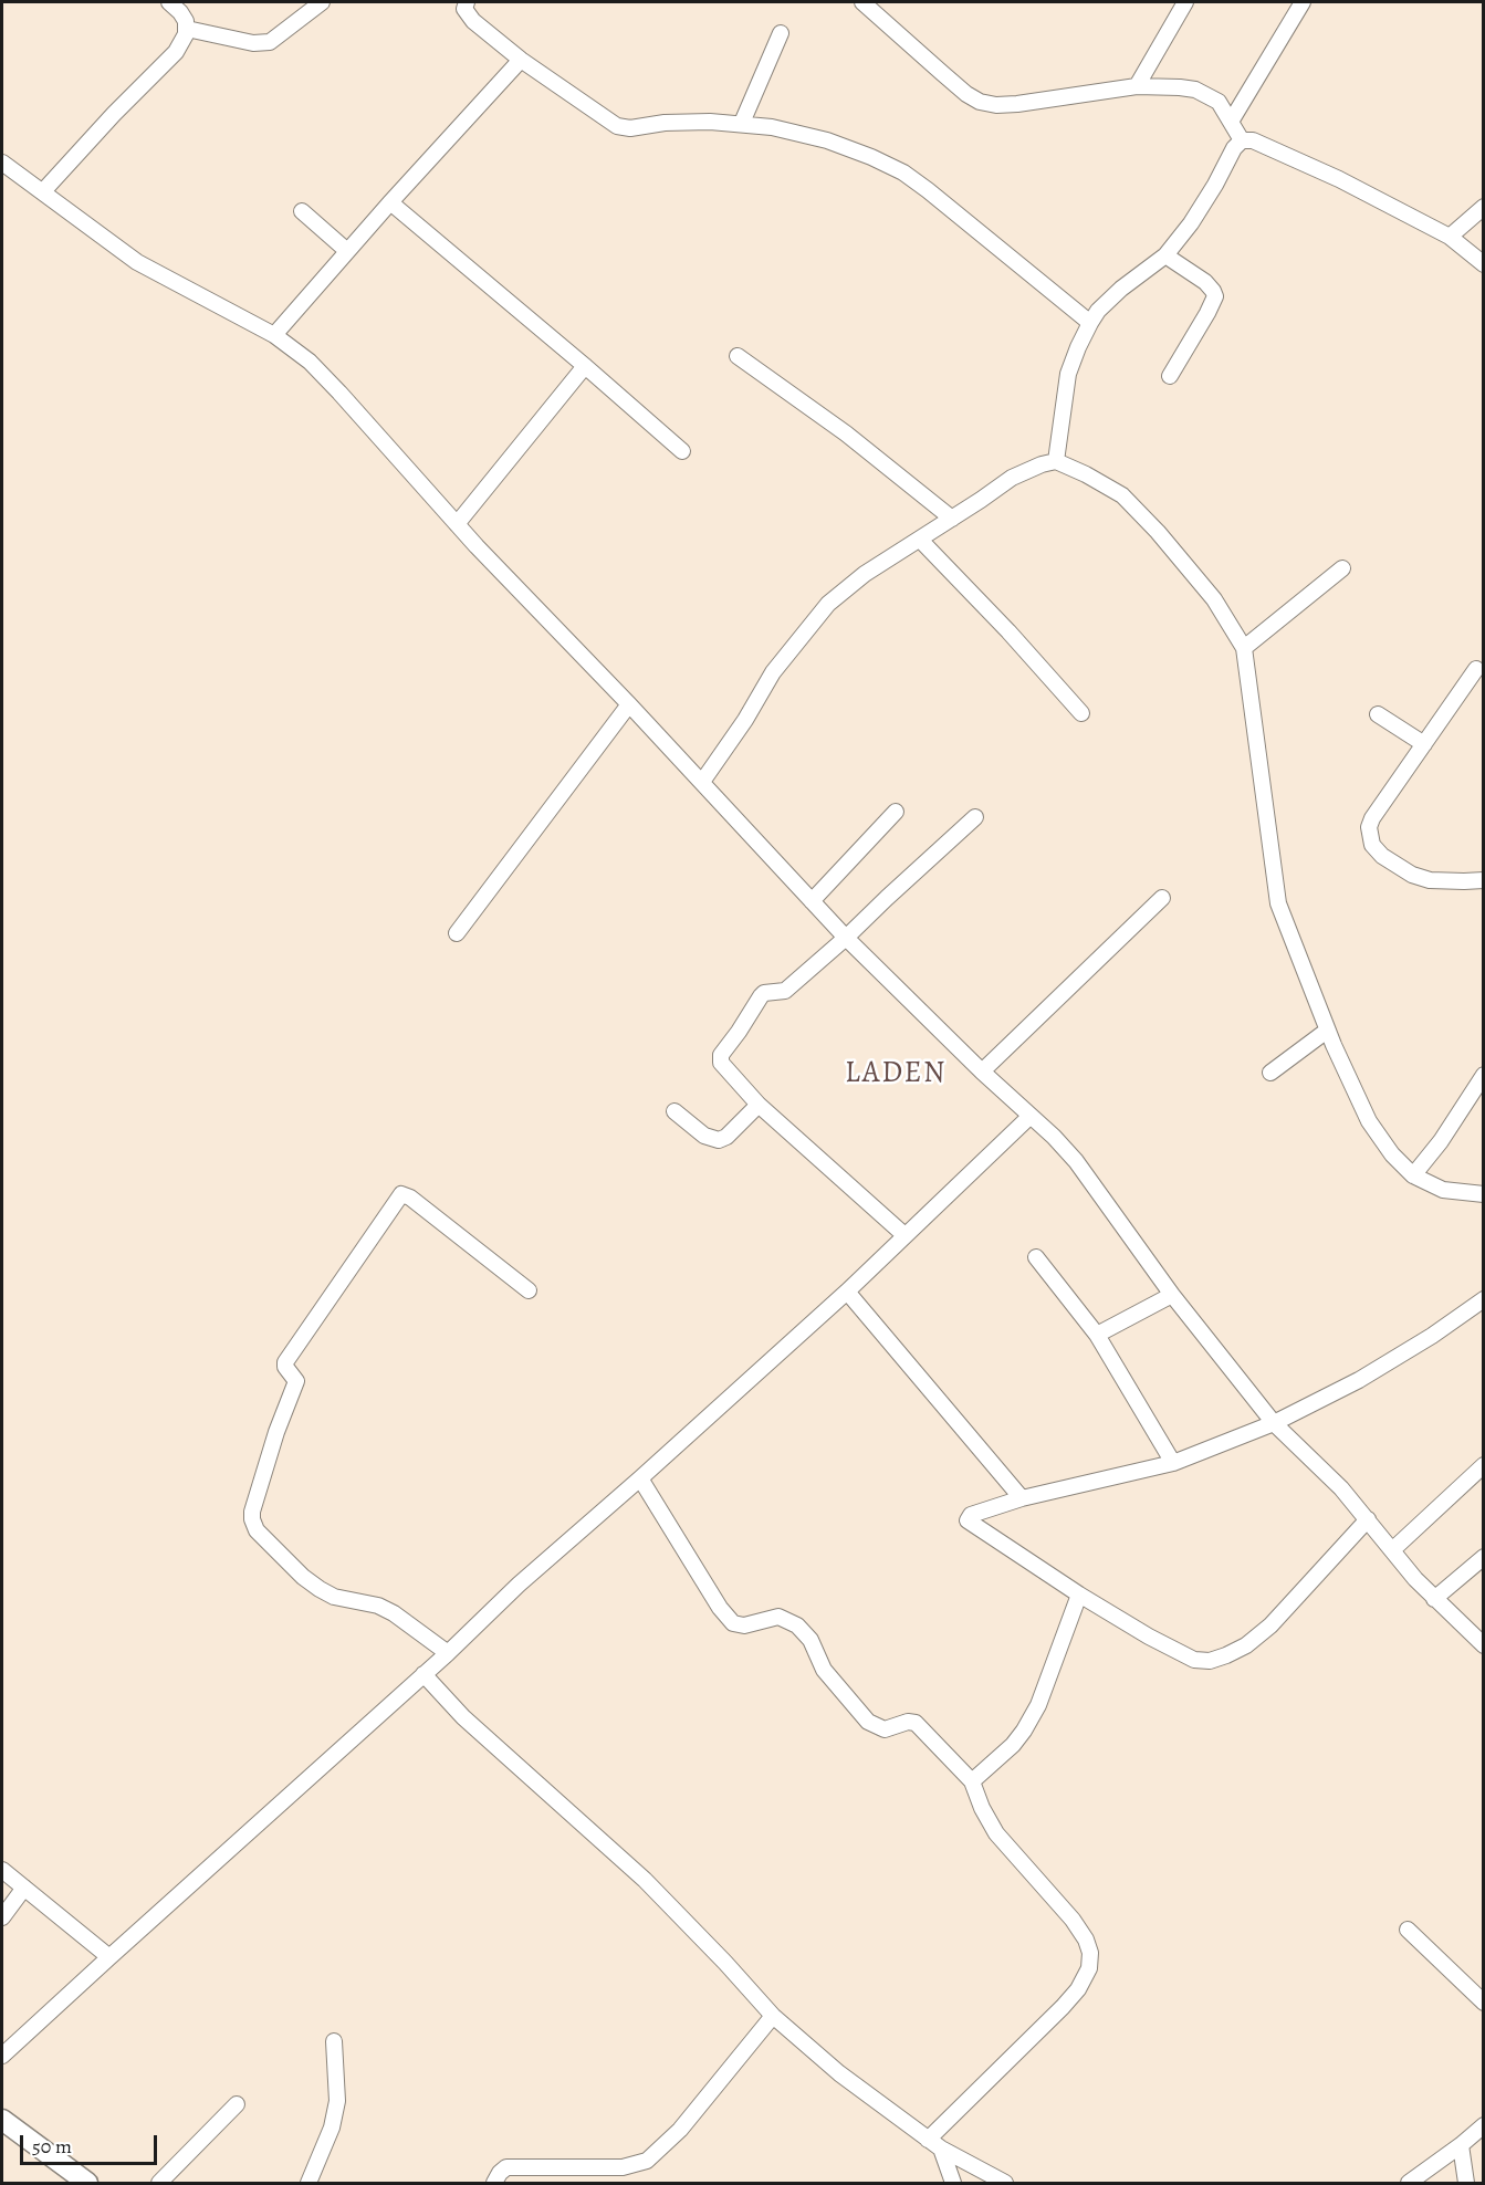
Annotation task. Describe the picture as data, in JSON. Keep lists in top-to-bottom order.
{
  "districts": ["LADEN"],
  "scale_bar": "50 m"
}
